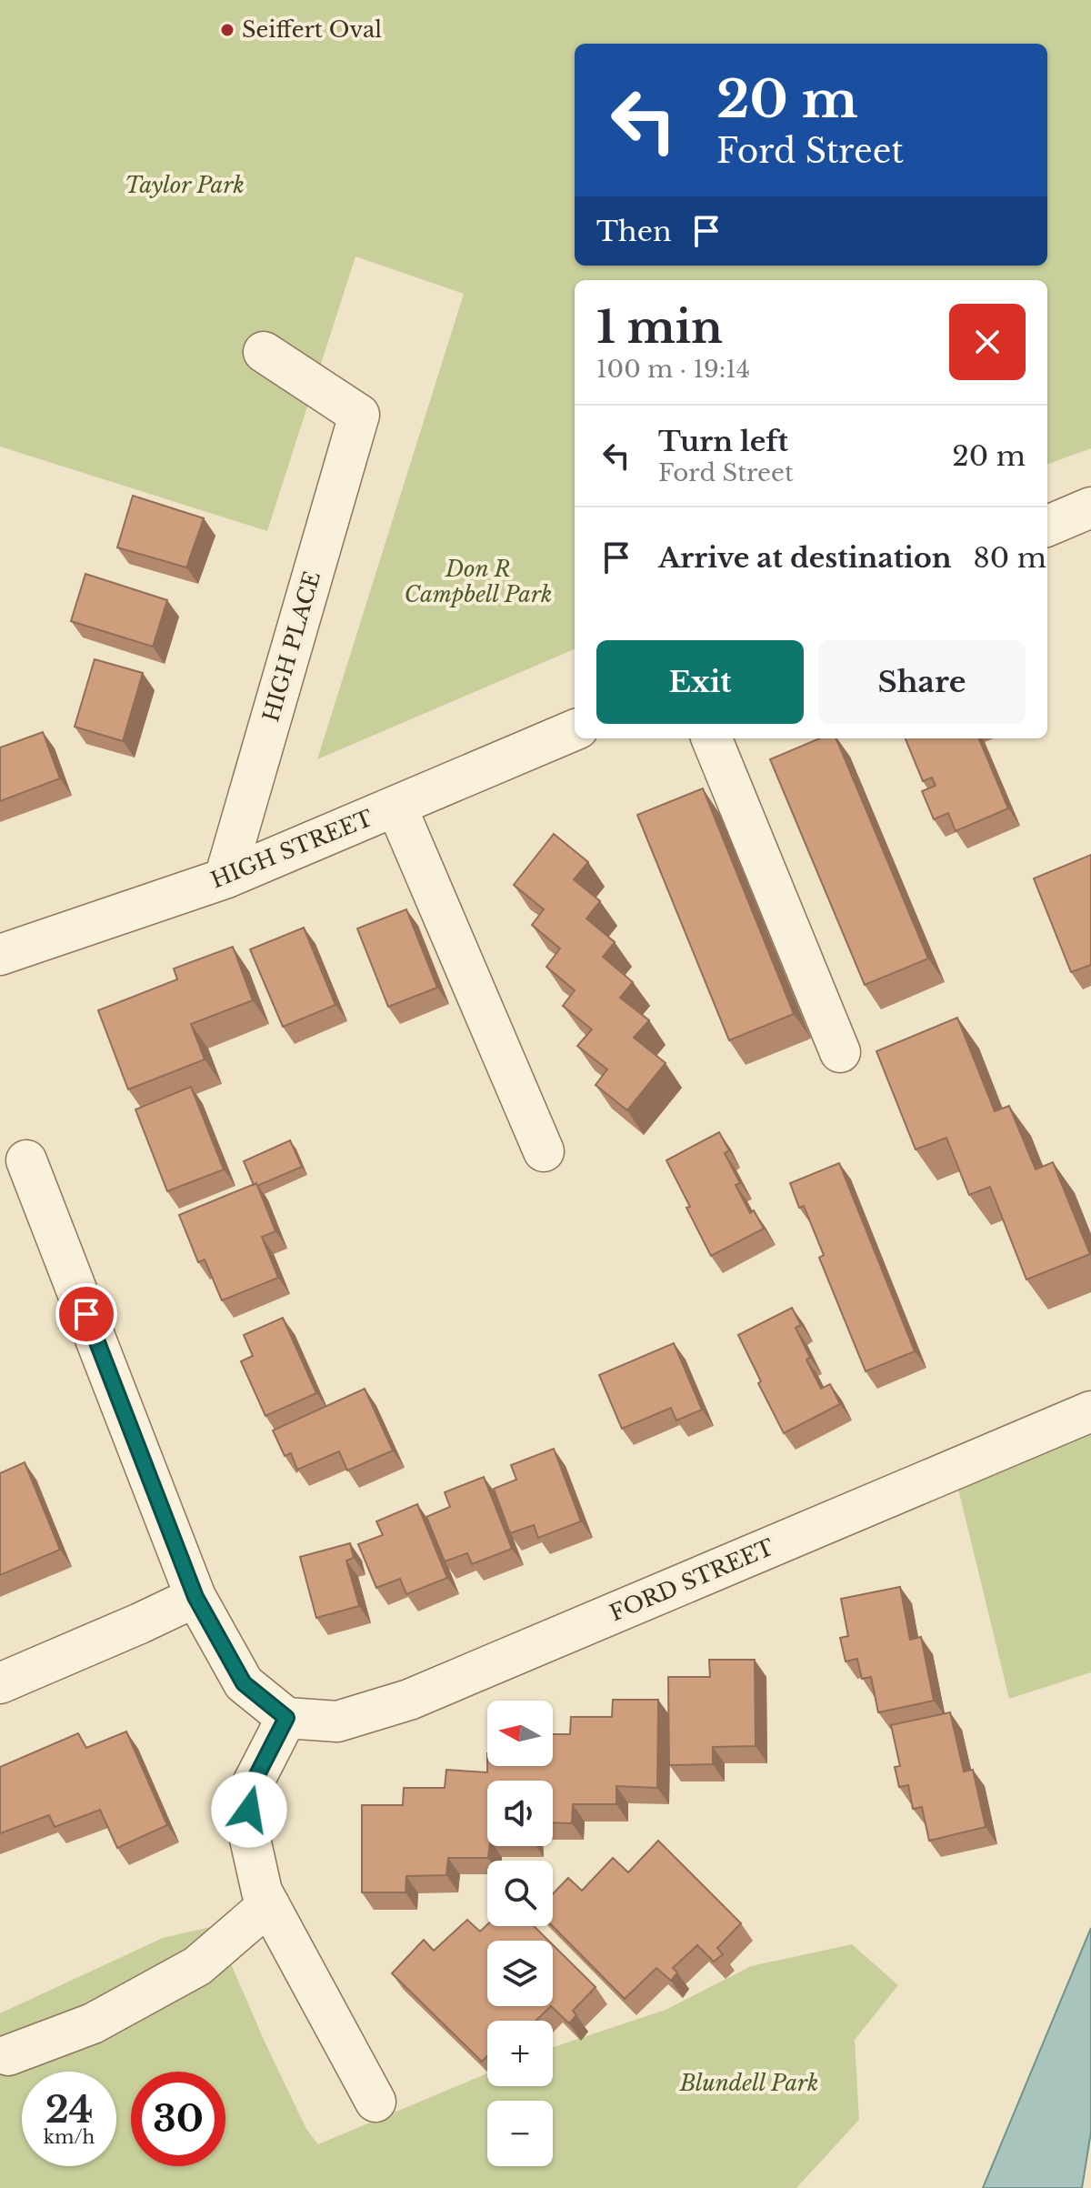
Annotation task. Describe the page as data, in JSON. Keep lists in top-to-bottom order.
{
  "streets": {
    "street": ["HIGH PLACE", "HIGH STREET", "FORD STREET"]
  },
  "crossings": [
    ["HIGH PLACE", "HIGH STREET"]
  ],
  "parks": ["Taylor Park", "Don R Campbell Park", "Blundell Park"],
  "places": ["Seiffert Oval"],
  "north": "left",
  "page": {
    "turn": ["20 m", "Ford Street"],
    "then": "Then",
    "heading": ["1 min", "100 m · 19:14"],
    "list": [
      {
        "name": "Turn left",
        "note": "Ford Street",
        "value": "20 m"
      },
      {
        "name": "Arrive at destination",
        "value": "80 m"
      }
    ],
    "buttons": ["Exit", "Share"],
    "map_buttons": ["+", "−"],
    "speed": "24 km/h",
    "limit": "30"
  }
}
